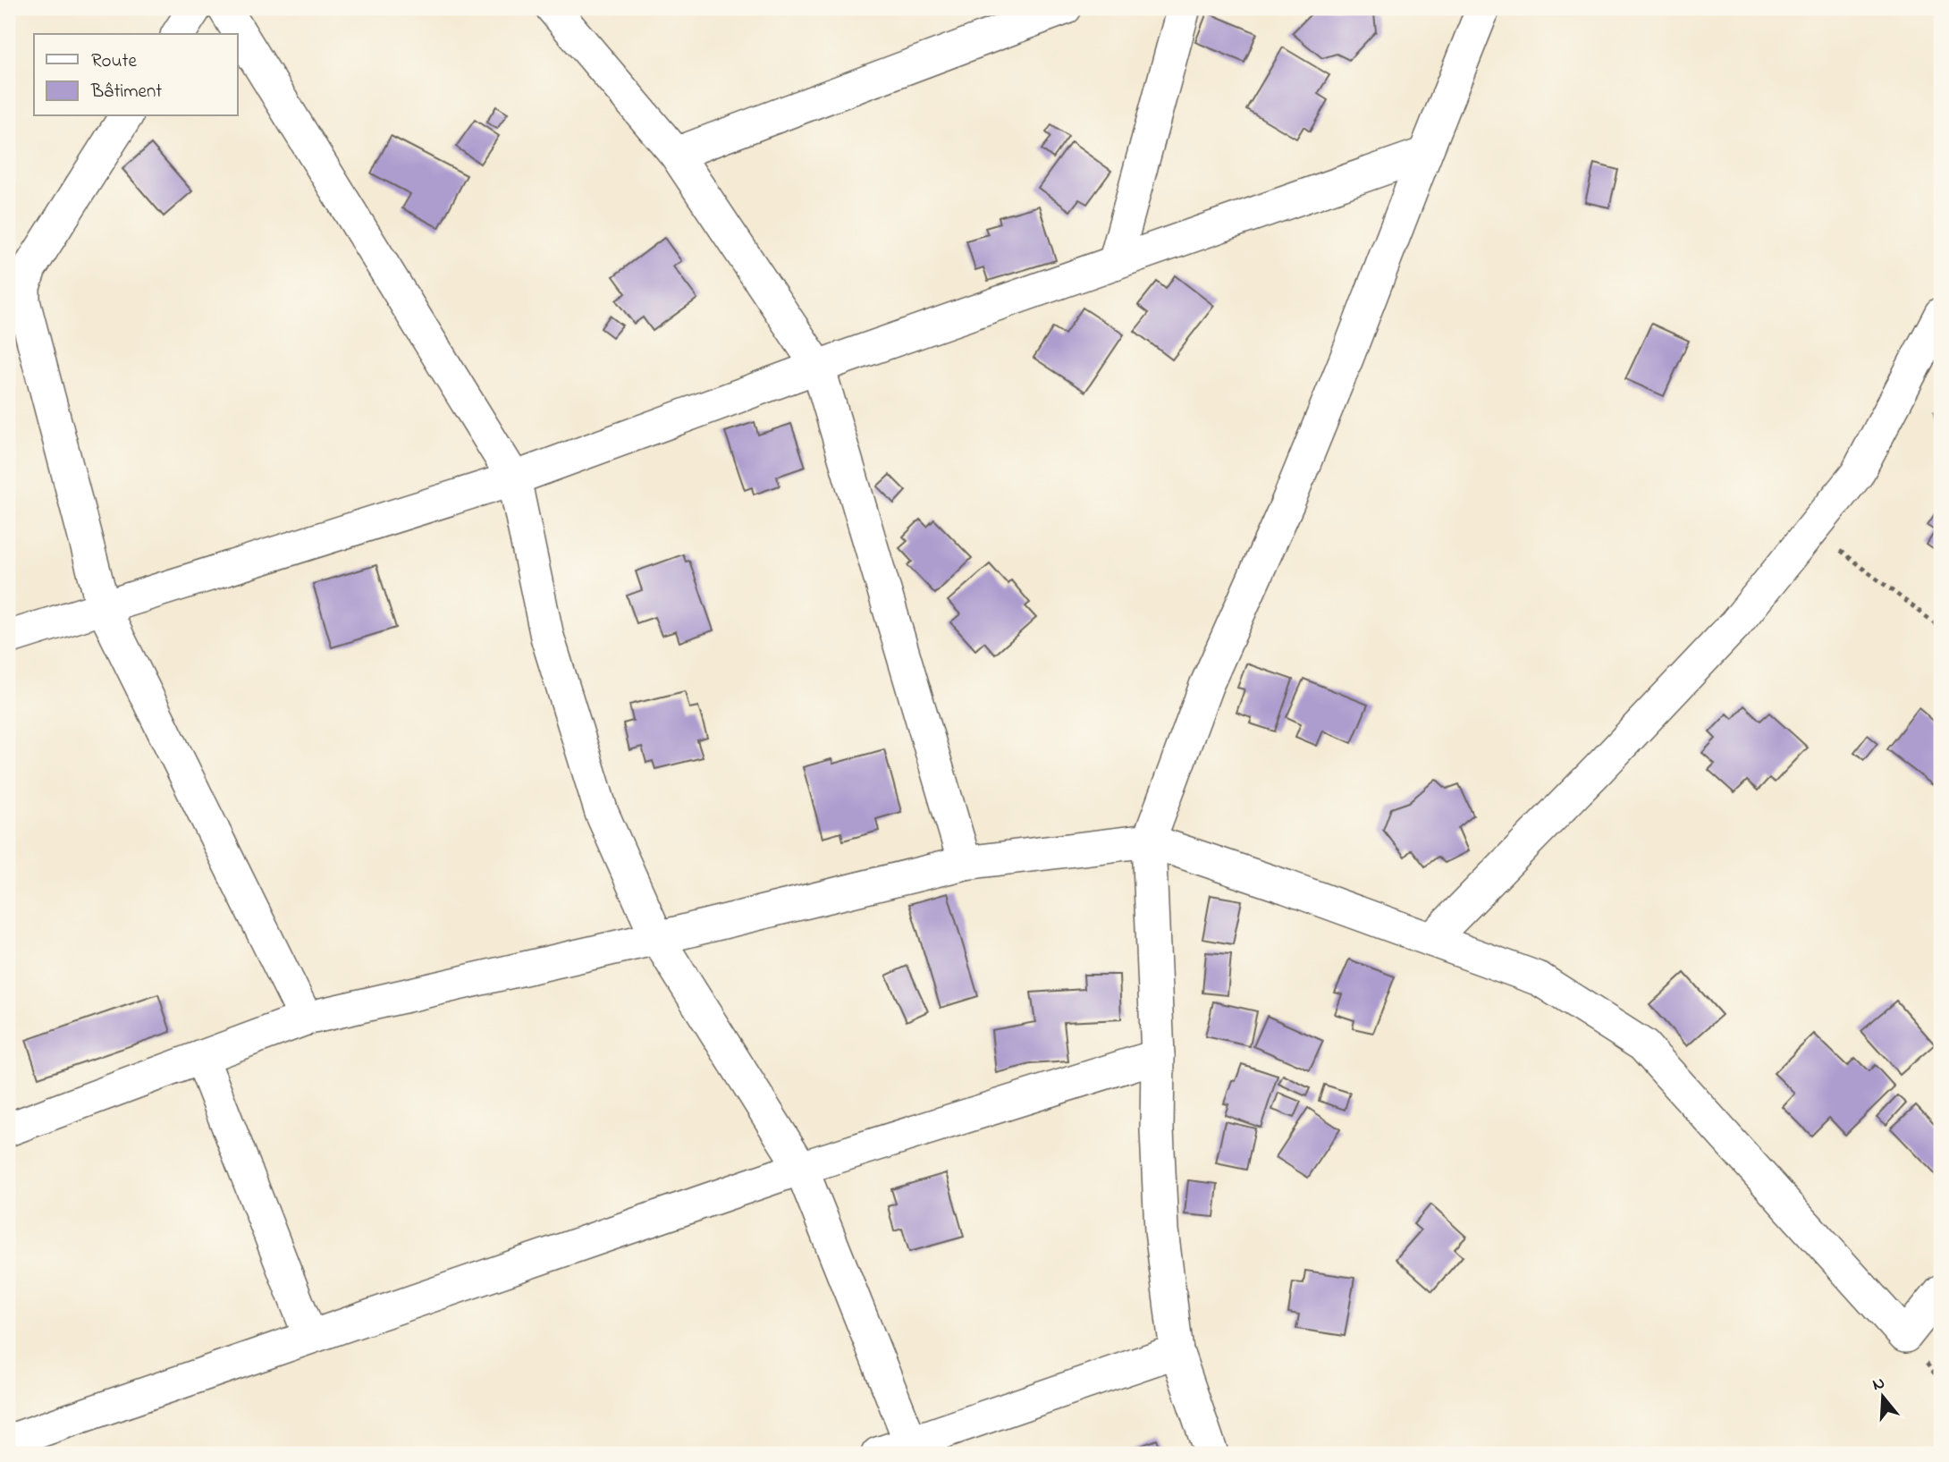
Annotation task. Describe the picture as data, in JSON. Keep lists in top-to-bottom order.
{
  "legend": ["Route", "Bâtiment"],
  "north": "top"
}
